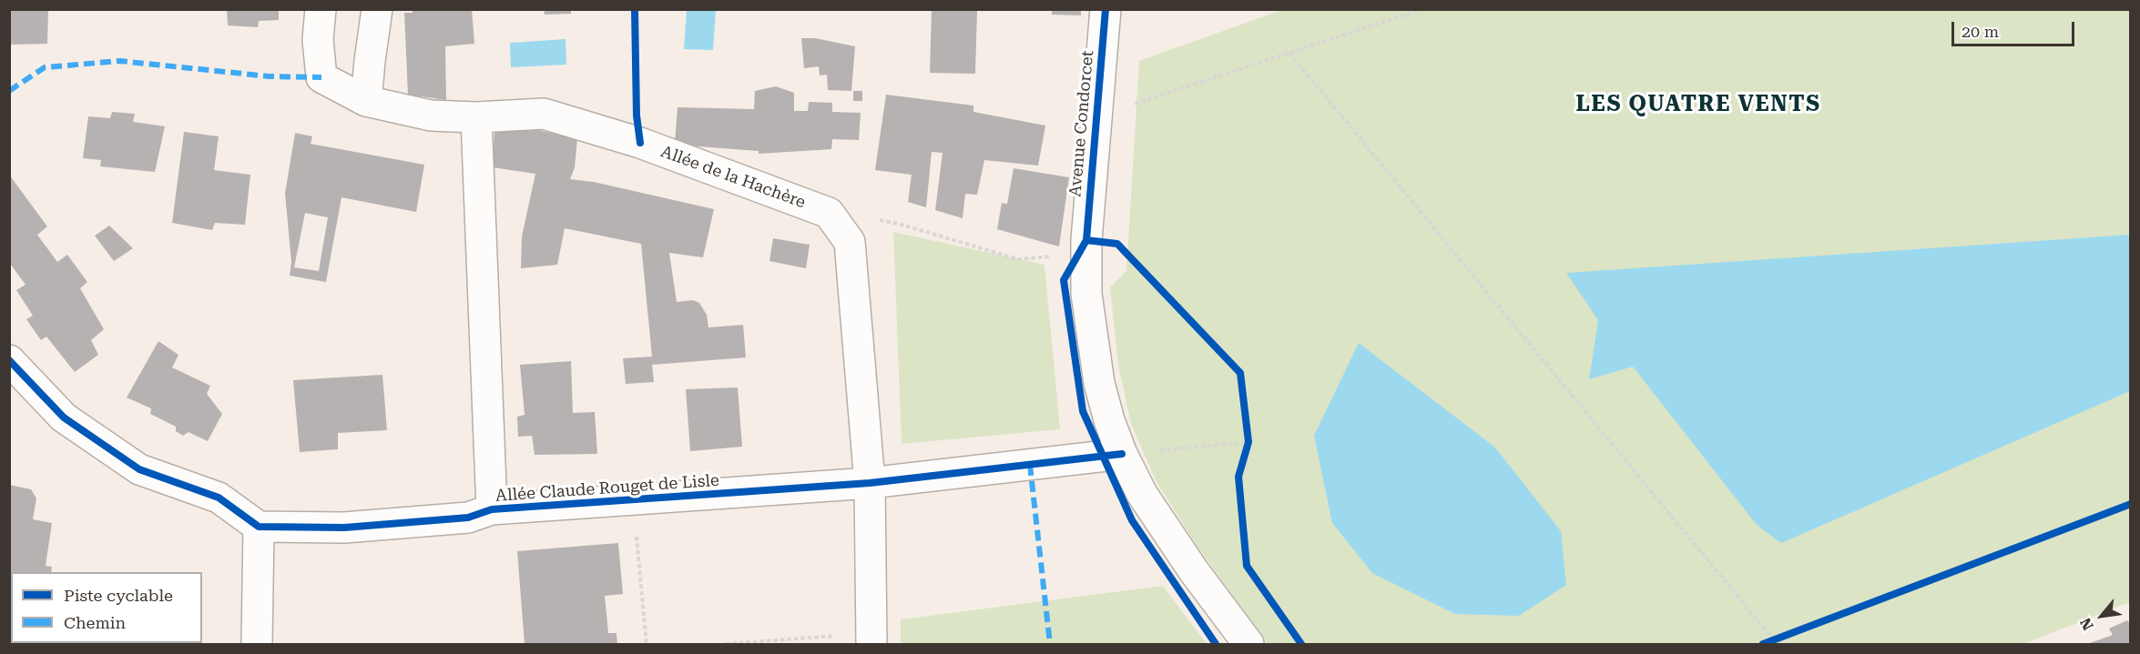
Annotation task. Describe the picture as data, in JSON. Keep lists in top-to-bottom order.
{
  "streets": {
    "street": ["Avenue Condorcet", "Allée de la Hachère", "Allée Claude Rouget de Lisle"]
  },
  "crossings": [
    ["Avenue Condorcet", "Allée Claude Rouget de Lisle"]
  ],
  "districts": ["LES QUATRE VENTS"],
  "legend": ["Piste cyclable", "Chemin"],
  "scale_bar": "20 m",
  "north": "bottom left"
}
